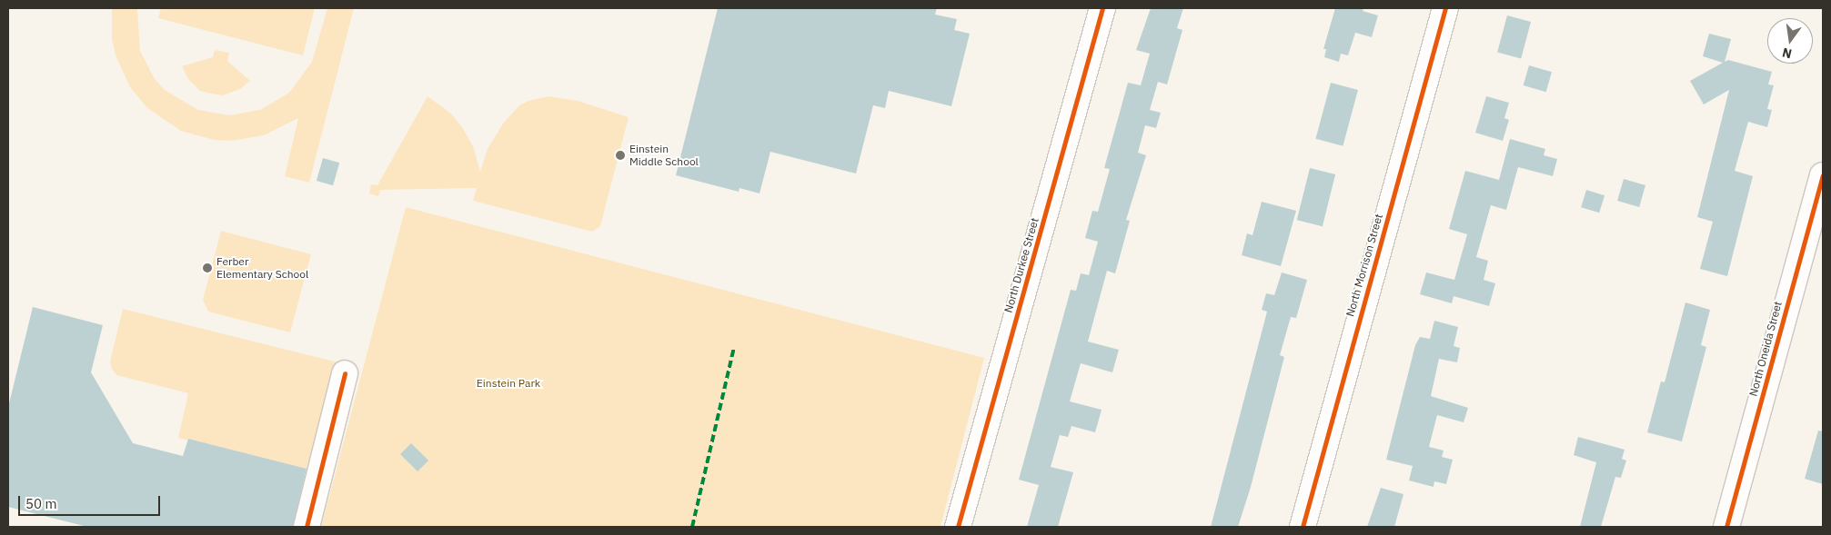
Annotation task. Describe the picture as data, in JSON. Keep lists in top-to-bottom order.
{
  "streets": {
    "street": ["North Durkee Street", "North Morrison Street", "North Oneida Street"]
  },
  "parks": ["Einstein Park"],
  "places": ["Einstein Middle School", "Ferber Elementary School"],
  "scale_bar": "50 m",
  "north": "bottom"
}
